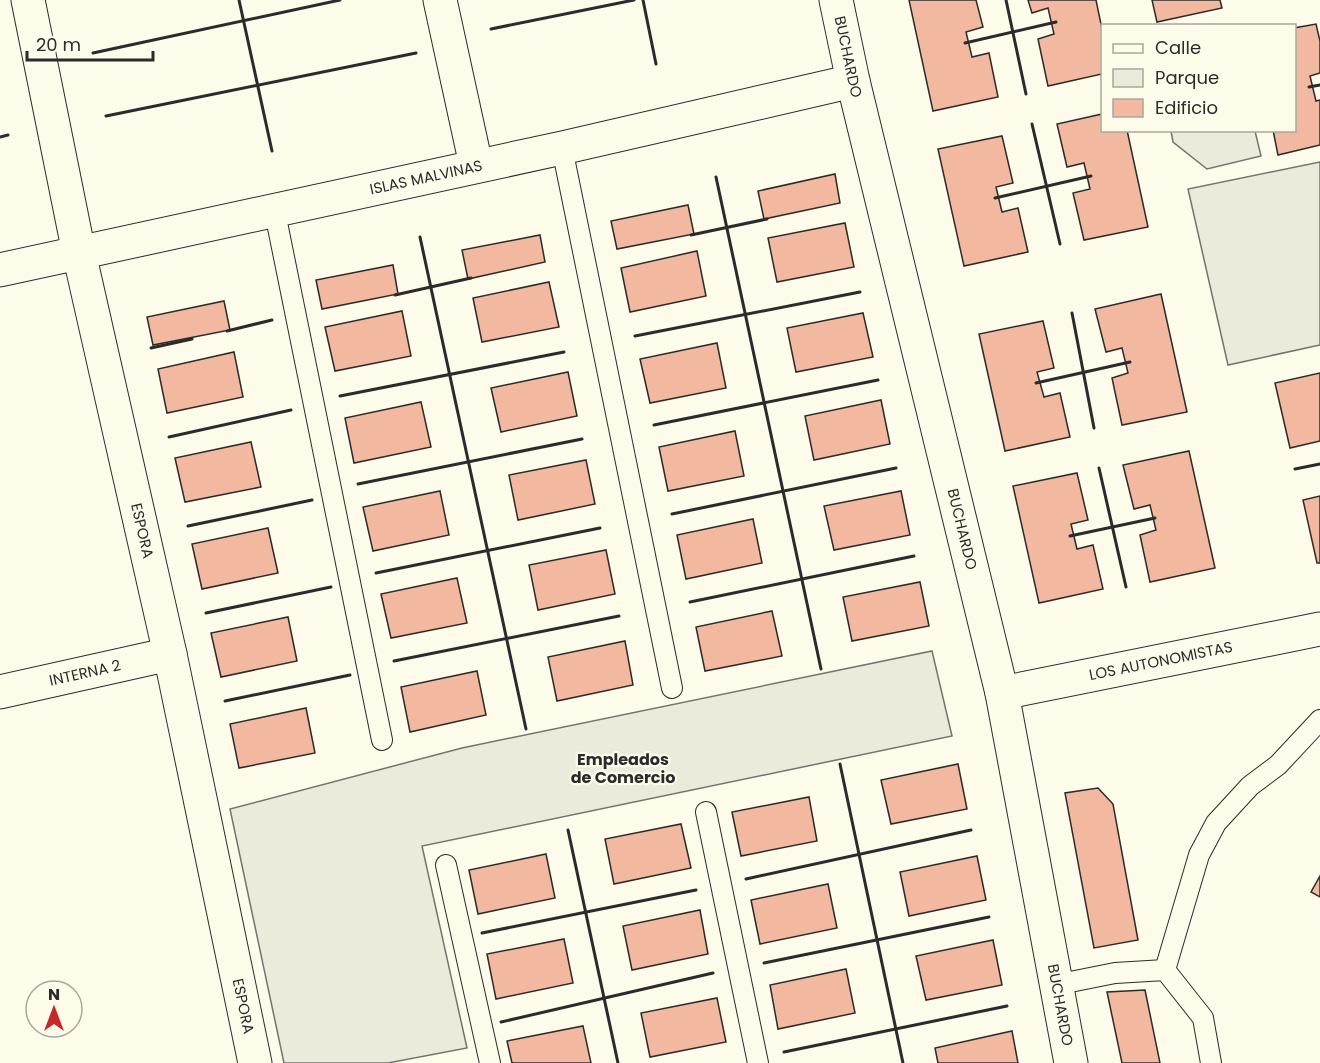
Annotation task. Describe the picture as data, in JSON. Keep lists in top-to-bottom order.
{
  "streets": {
    "street": [
      "BUCHARDO",
      "ISLAS MALVINAS",
      "ESPORA",
      "LOS AUTONOMISTAS",
      "INTERNA 2"
    ]
  },
  "crossings": [
    ["BUCHARDO", "ISLAS MALVINAS"],
    ["BUCHARDO", "LOS AUTONOMISTAS"],
    ["ISLAS MALVINAS", "ESPORA"],
    ["ESPORA", "INTERNA 2"]
  ],
  "districts": ["Empleados de Comercio"],
  "legend": ["Calle", "Parque", "Edificio"],
  "scale_bar": "20 m",
  "north": "top"
}
